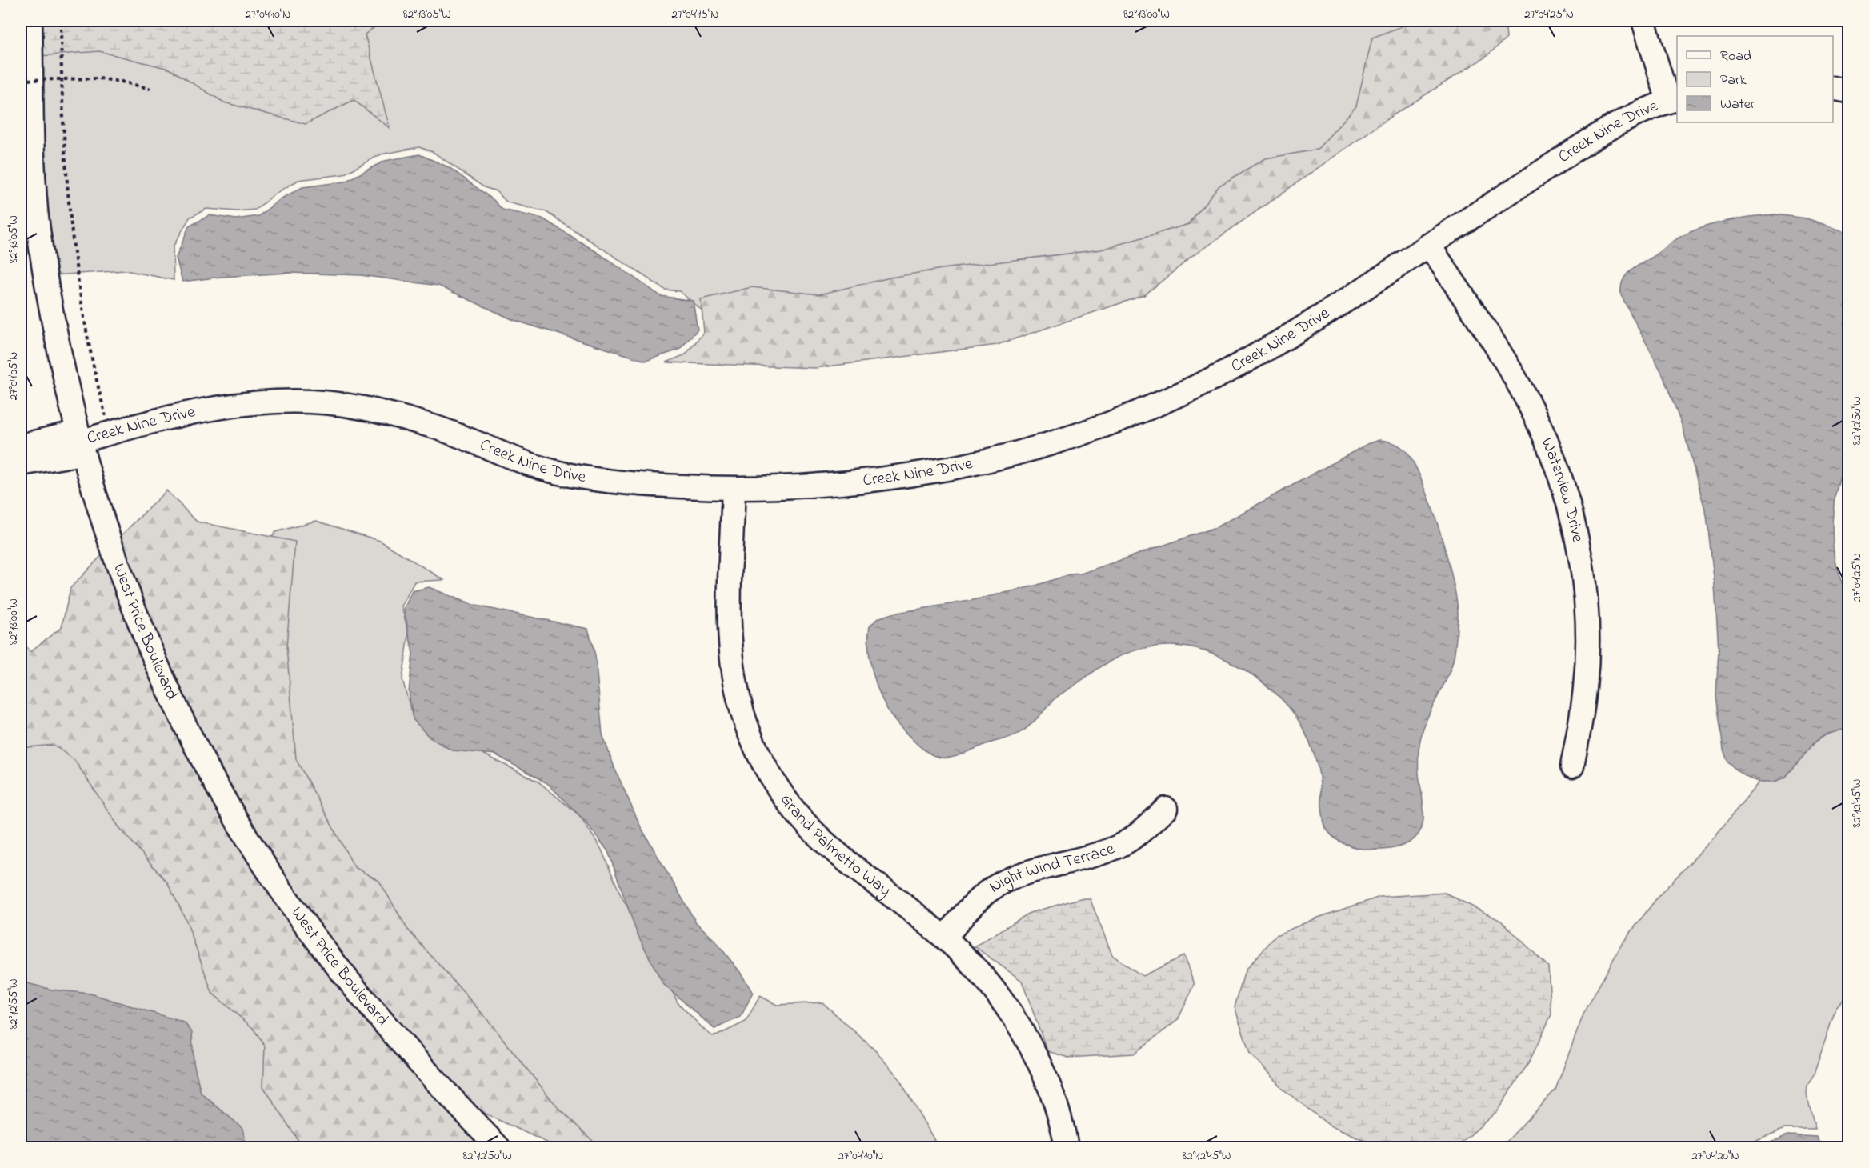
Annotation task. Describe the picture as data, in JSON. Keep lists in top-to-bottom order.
{
  "streets": {
    "street": [
      "Creek Nine Drive",
      "Waterview Drive",
      "West Price Boulevard",
      "Grand Palmetto Way",
      "Night Wind Terrace"
    ]
  },
  "crossings": [
    ["Creek Nine Drive", "Waterview Drive"],
    ["Creek Nine Drive", "West Price Boulevard"],
    ["Creek Nine Drive", "Grand Palmetto Way"],
    ["Grand Palmetto Way", "Night Wind Terrace"]
  ],
  "legend": ["Road", "Park", "Water"],
  "coordinates": [
    "27°04'10\"N",
    "82°13'05\"W",
    "27°04'15\"N",
    "82°13'00\"W",
    "27°04'25\"N",
    "27°04'05\"N",
    "82°12'50\"W",
    "82°12'45\"W",
    "82°12'55\"W",
    "27°04'20\"N"
  ]
}
